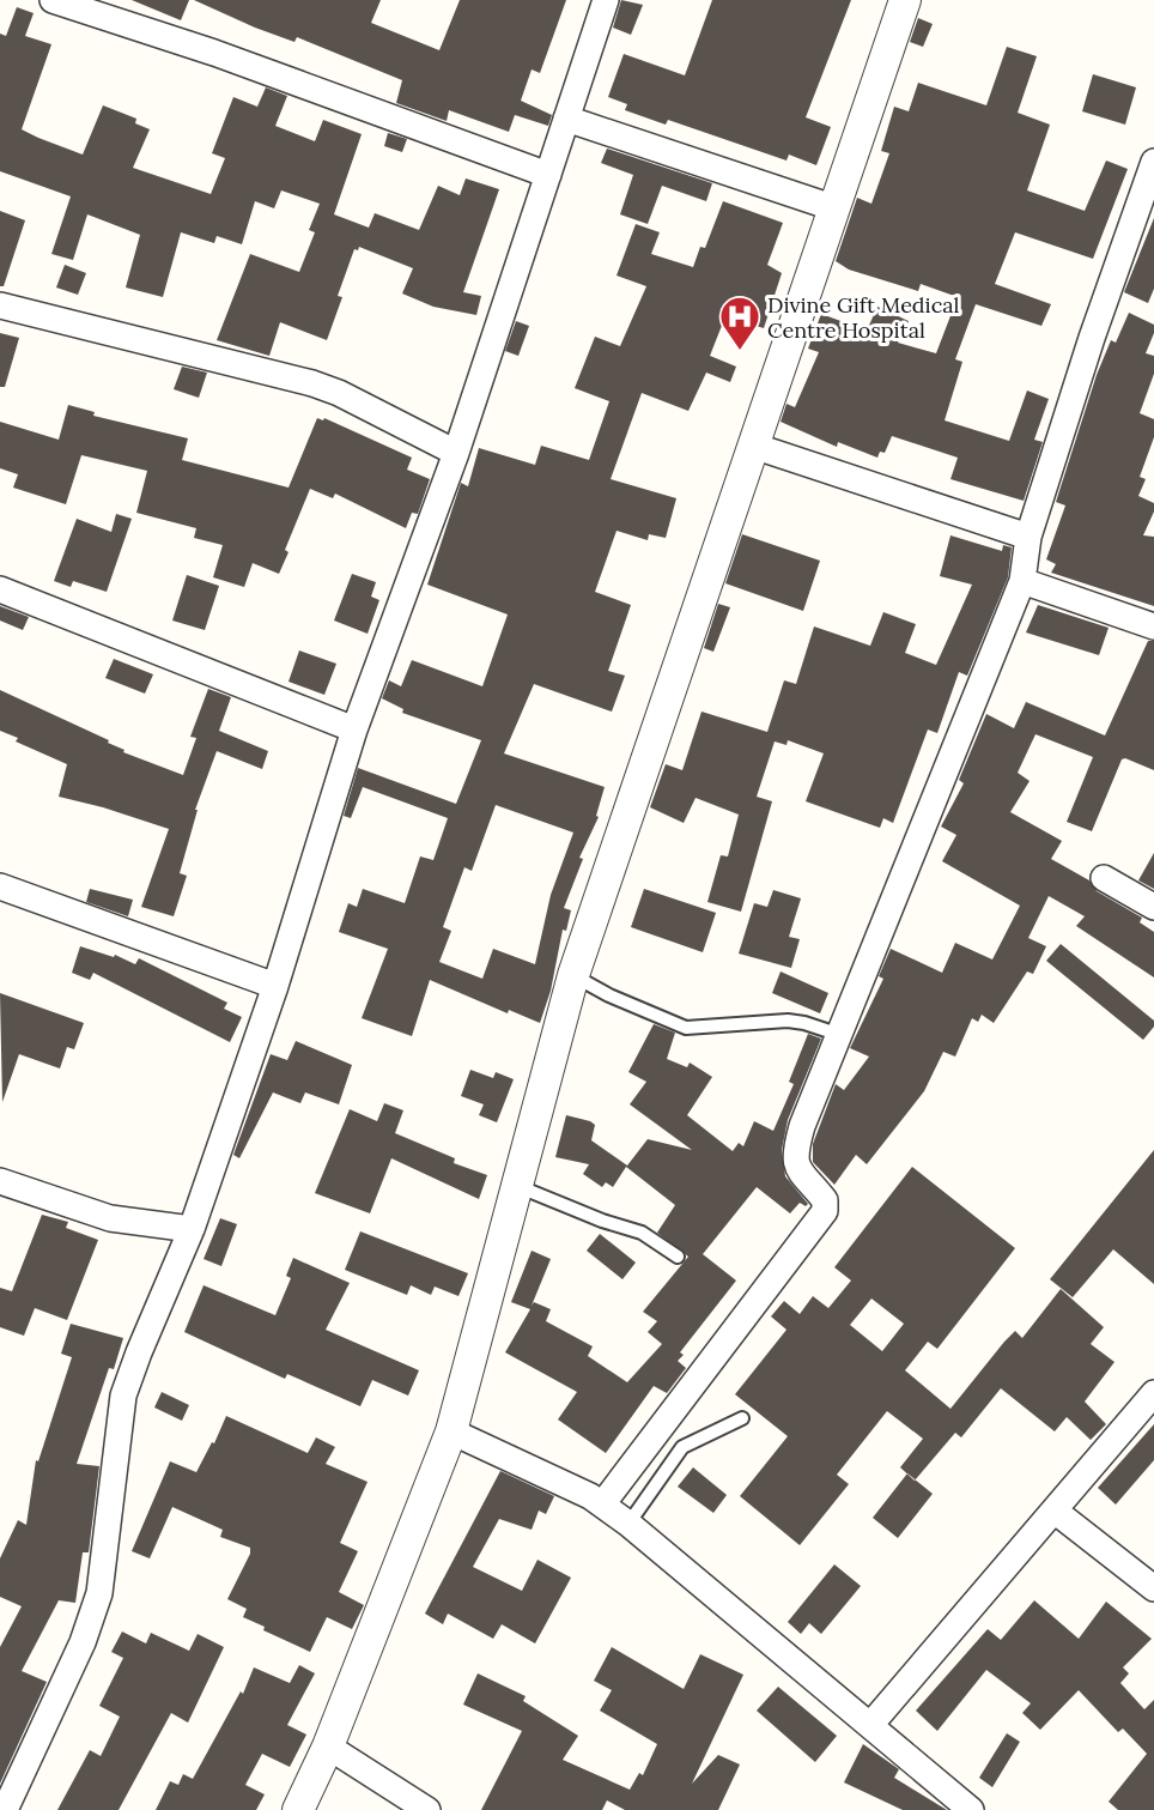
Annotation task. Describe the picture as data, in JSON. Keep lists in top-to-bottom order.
{
  "places": {
    "hospital": ["Divine Gift Medical Centre Hospital"]
  }
}
